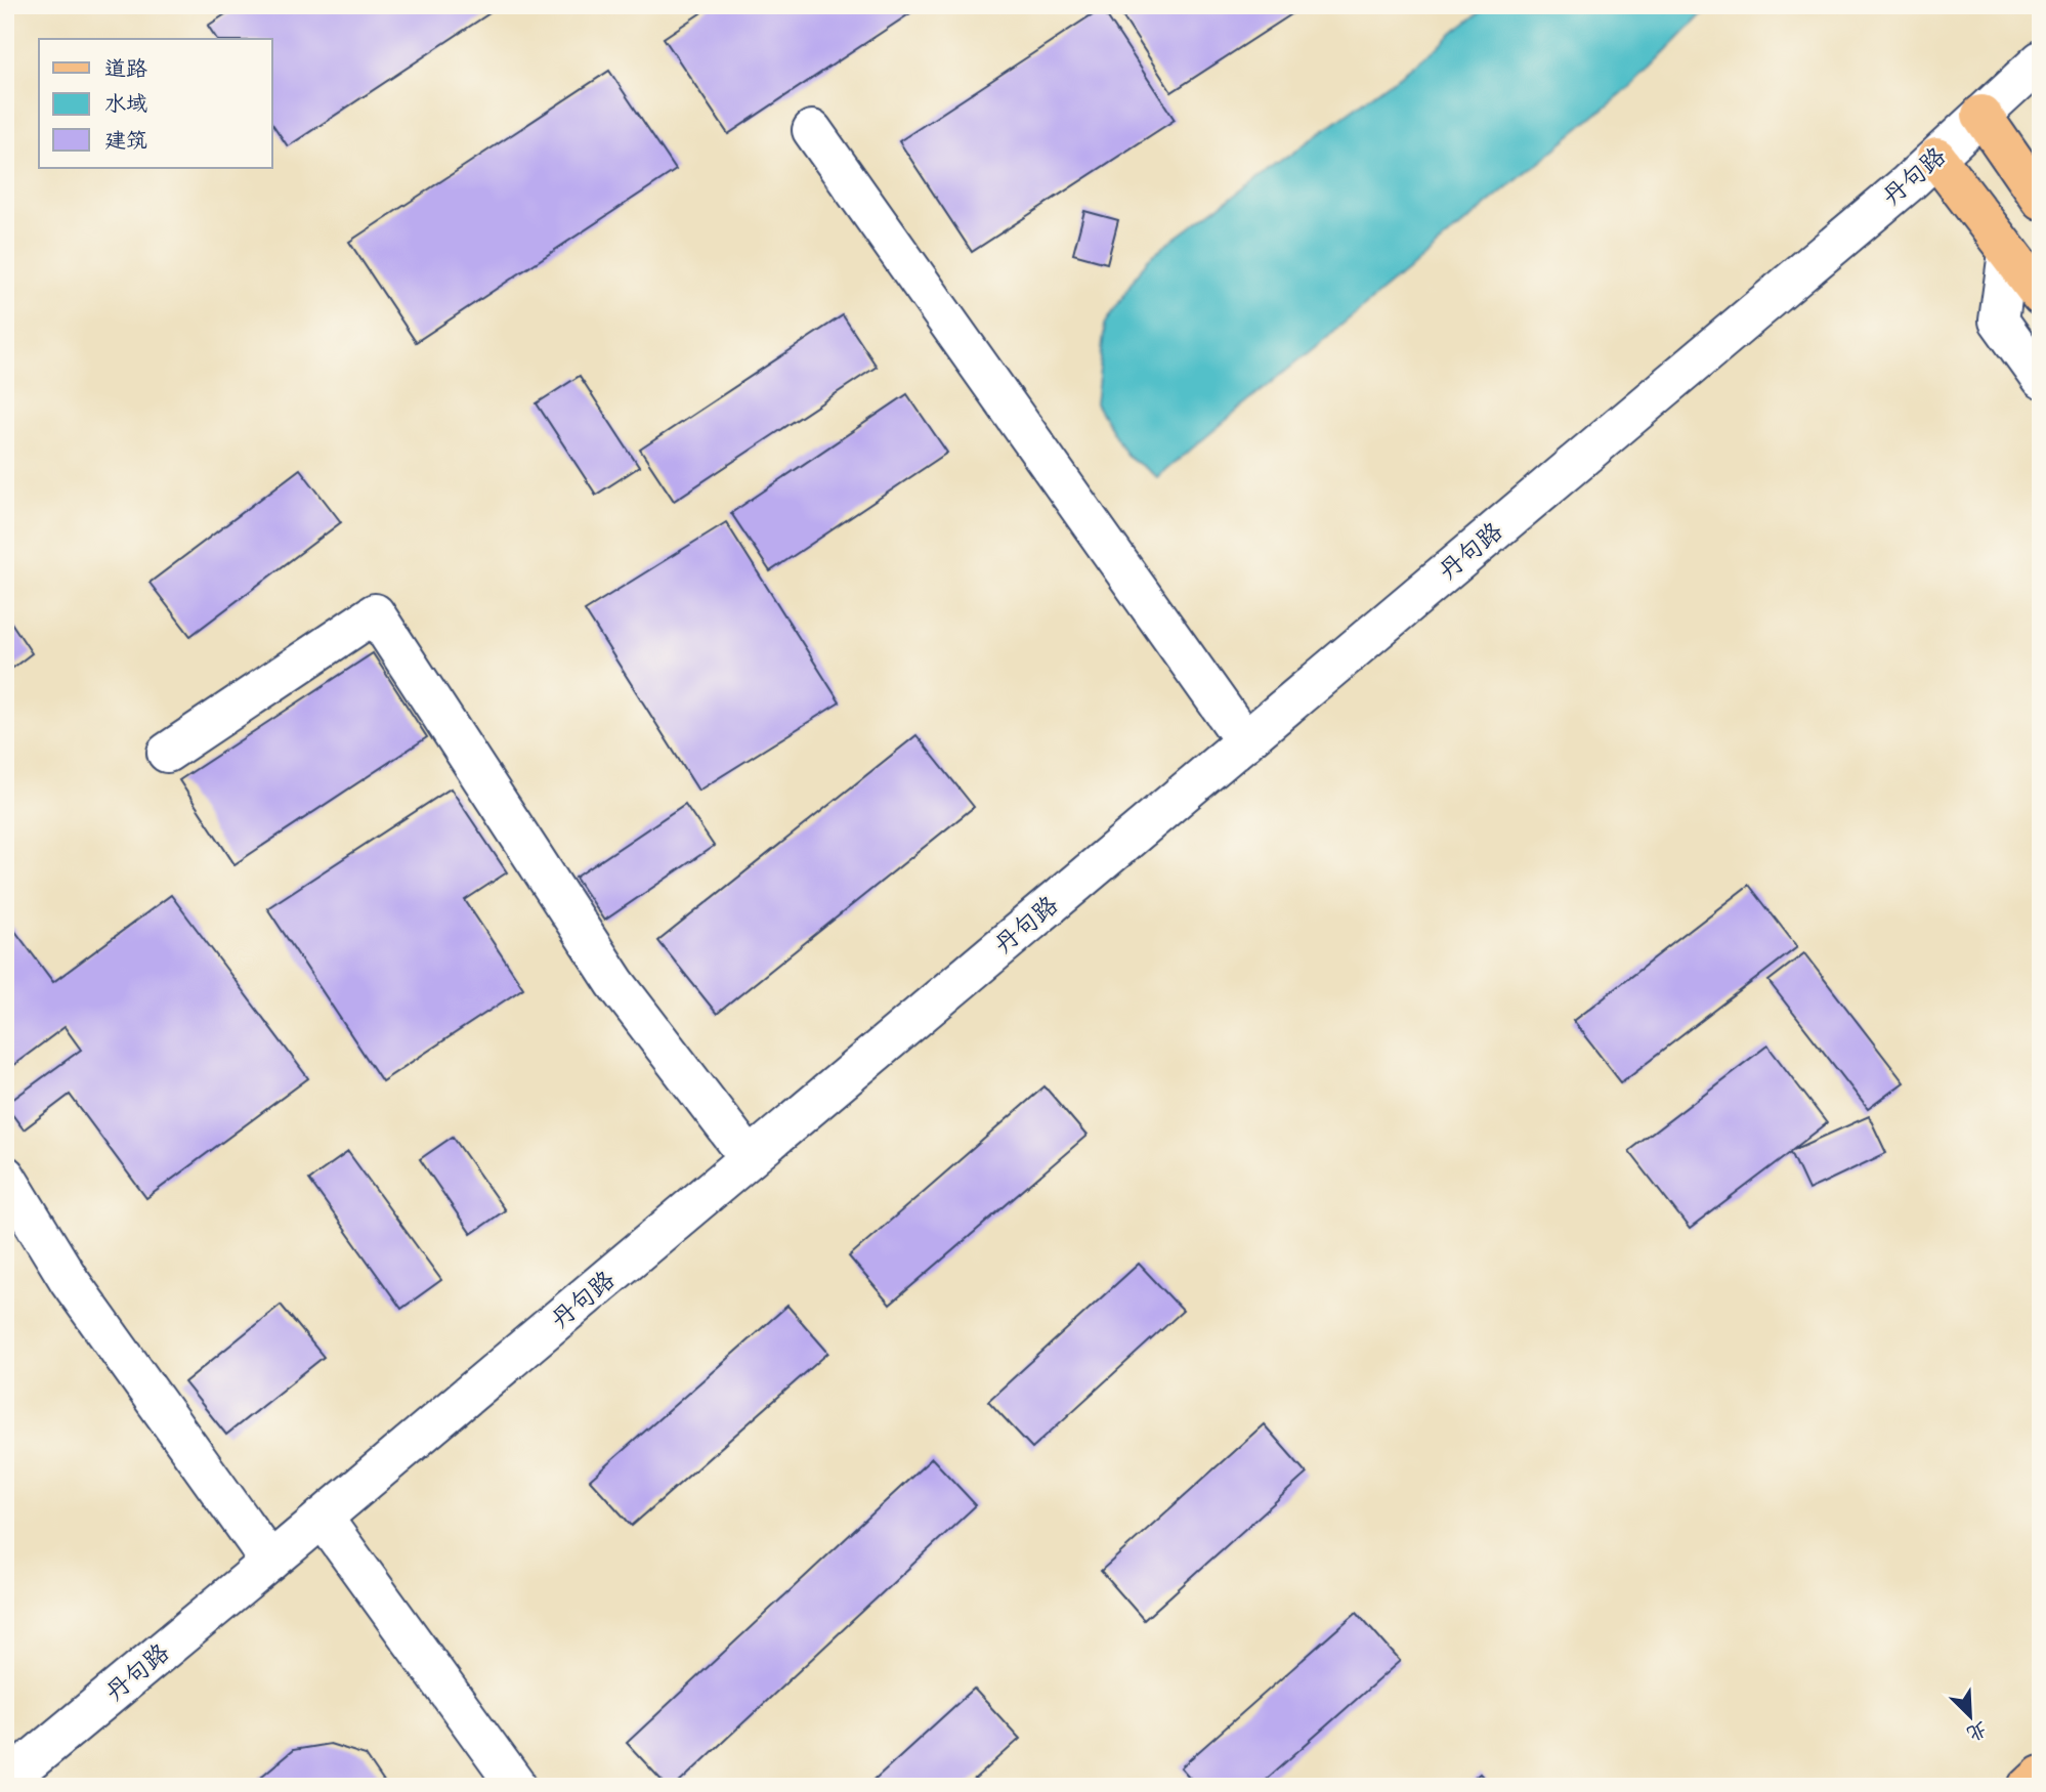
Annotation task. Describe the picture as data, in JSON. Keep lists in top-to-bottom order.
{
  "streets": {
    "street": ["丹句路"]
  },
  "legend": ["道路", "水域", "建筑"],
  "north": "bottom right"
}
